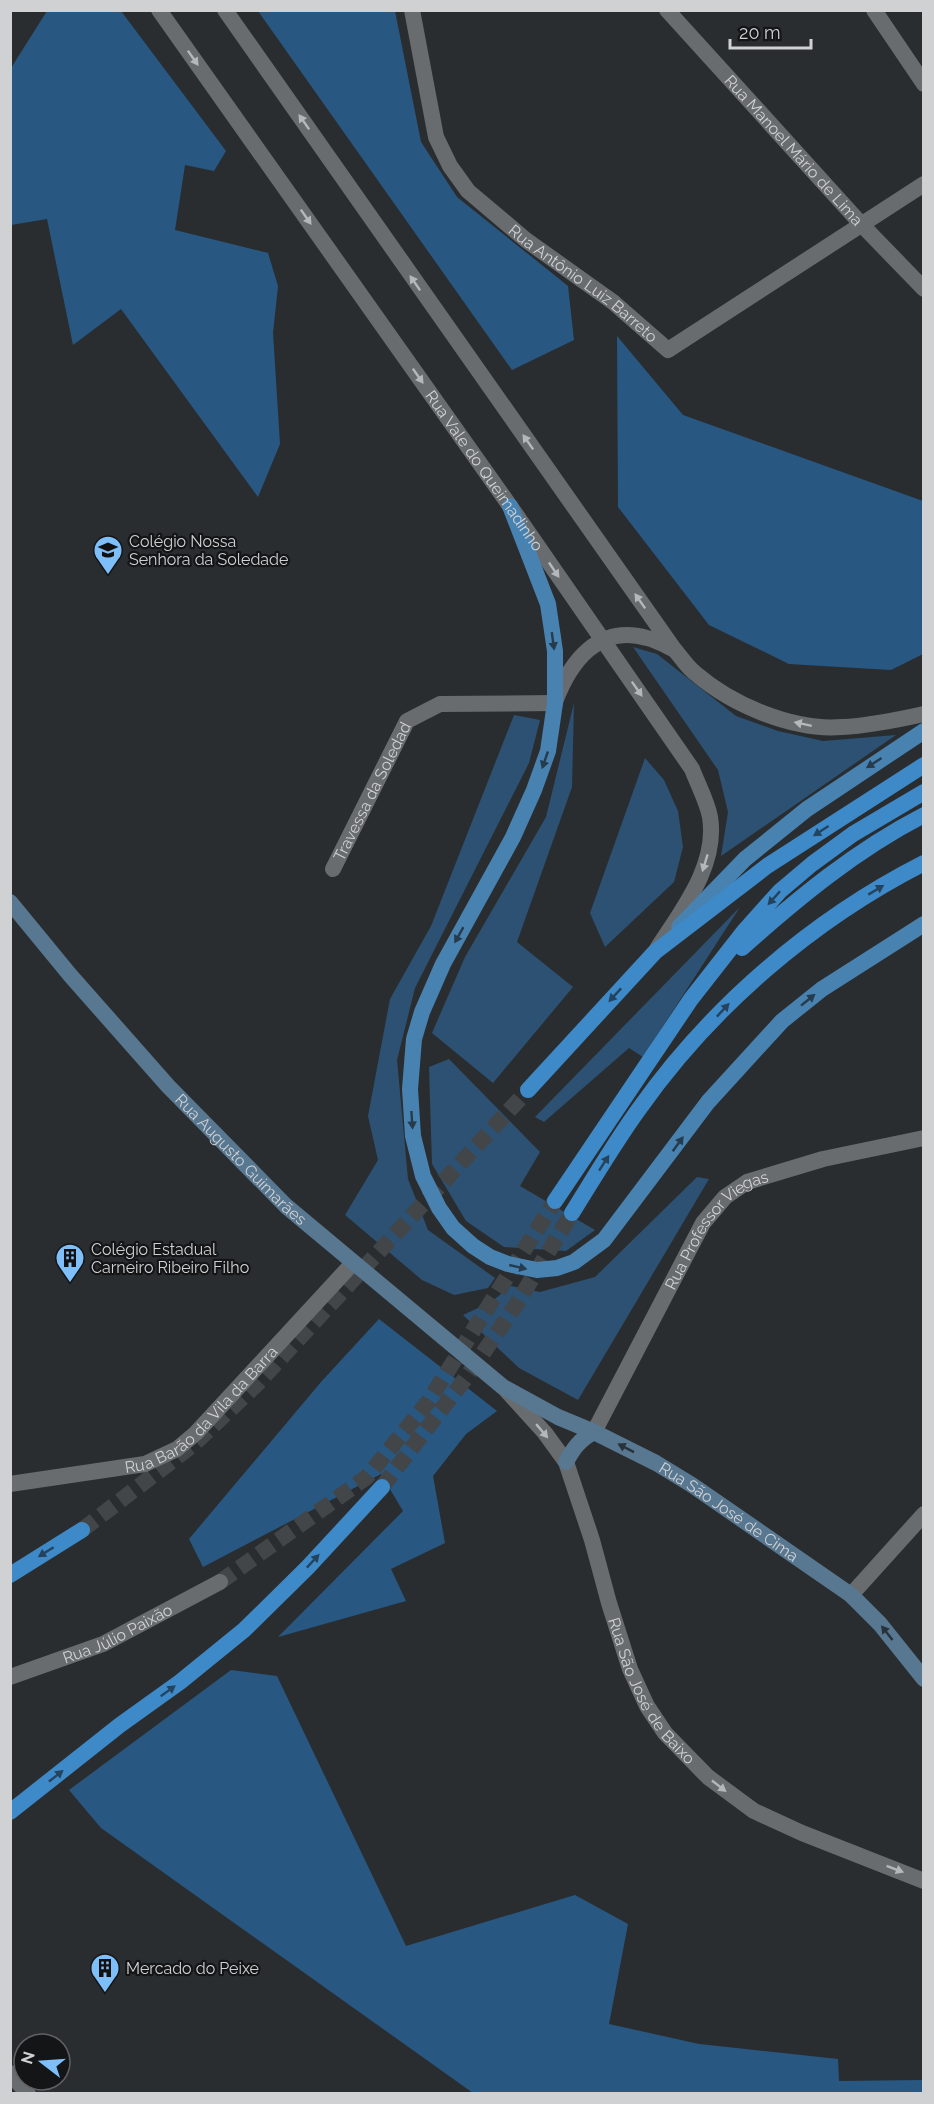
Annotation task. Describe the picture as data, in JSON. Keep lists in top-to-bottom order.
{
  "streets": {
    "main road": ["Rua Augusto Guimarães", "Rua São José de Cima"],
    "street": [
      "Rua Manoel Mário de Lima",
      "Rua Antônio Luiz Barreto",
      "Rua Vale do Queimadinho",
      "Travessa da Soledad",
      "Rua Professor Viegas",
      "Rua Barão da Vila da Barra",
      "Rua Júlio Paixão",
      "Rua São José de Baixo"
    ]
  },
  "crossings": [
    ["Rua Manoel Mário de Lima", "Rua Antônio Luiz Barreto"],
    ["Rua Augusto Guimarães", "Rua Barão da Vila da Barra"],
    ["Rua Augusto Guimarães", "Rua São José de Cima"],
    ["Rua Augusto Guimarães", "Rua São José de Baixo"],
    ["Rua Professor Viegas", "Rua São José de Cima"],
    ["Rua São José de Cima", "Rua São José de Baixo"]
  ],
  "one_way": ["Rua São José de Cima", "Rua São José de Baixo"],
  "places": {
    "school or university": ["Colégio Nossa Senhora da Soledade"],
    "building": ["Colégio Estadual Carneiro Ribeiro Filho", "Mercado do Peixe"]
  },
  "scale_bar": "20 m",
  "north": "left"
}
